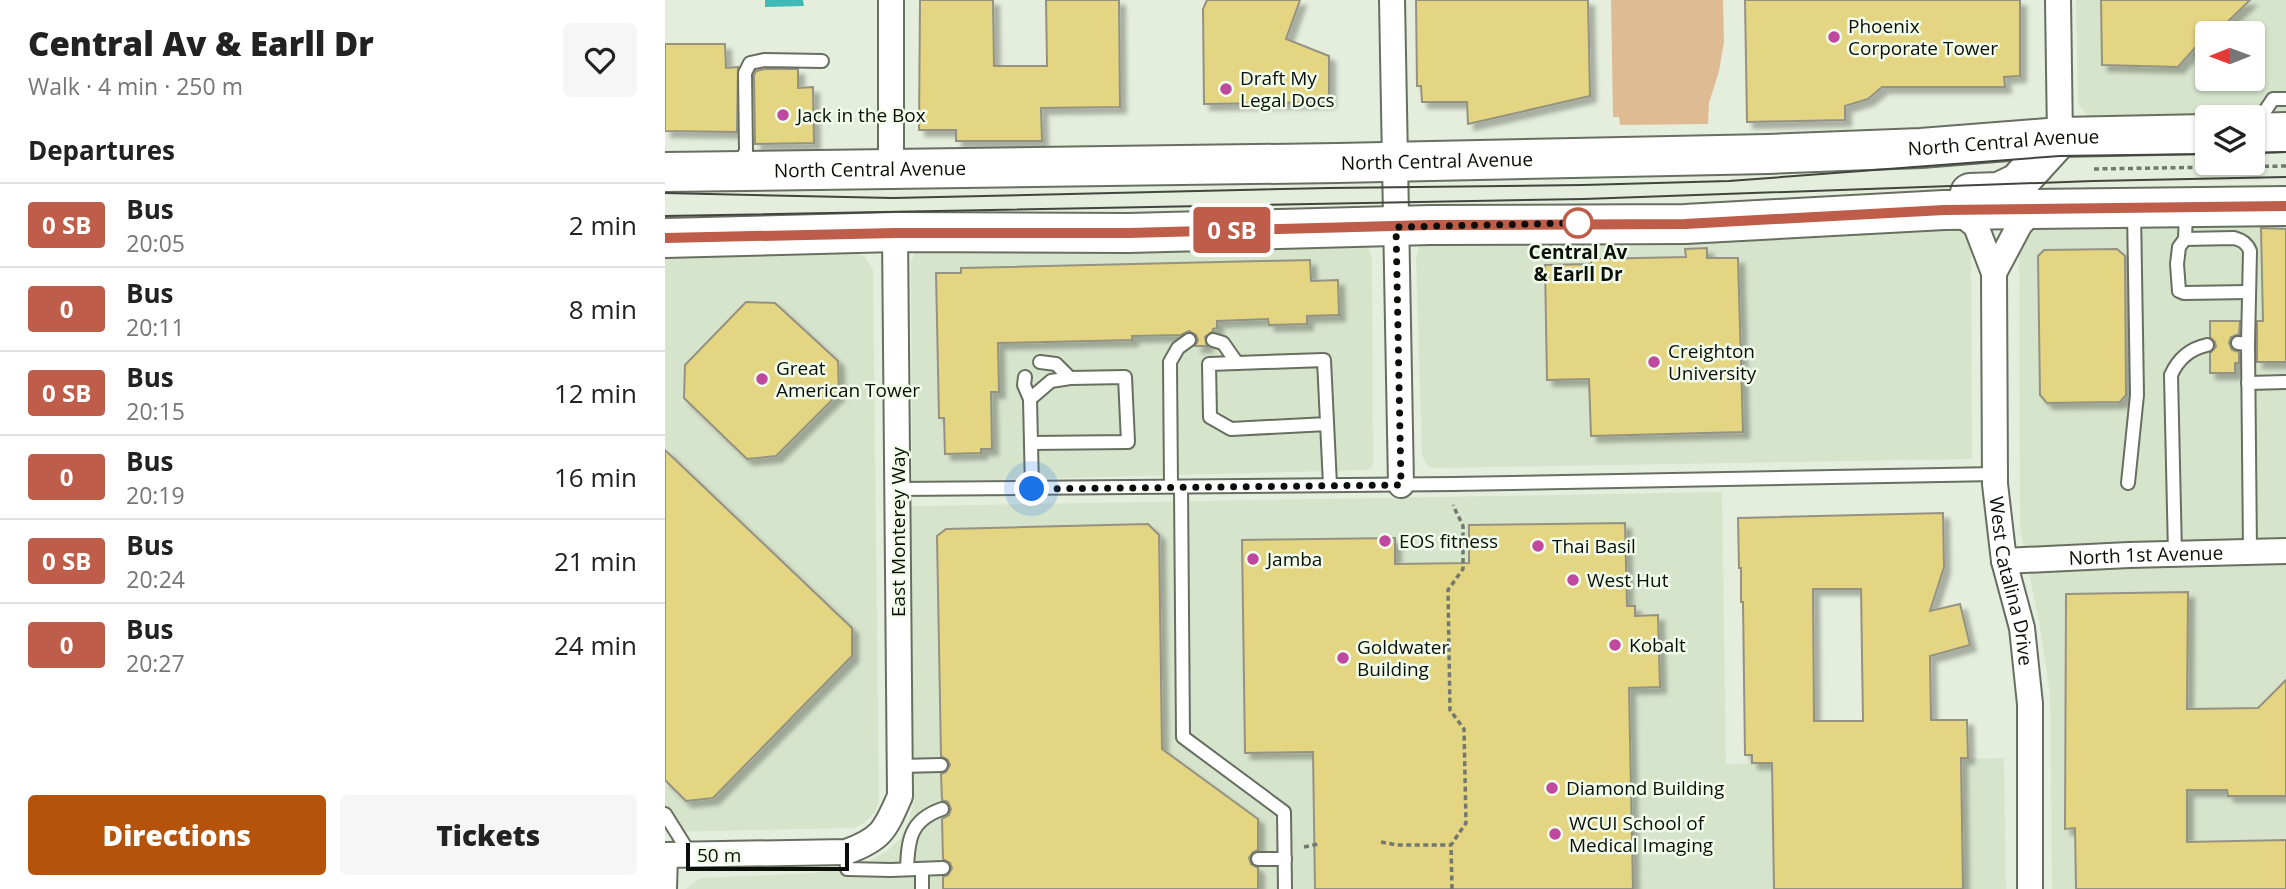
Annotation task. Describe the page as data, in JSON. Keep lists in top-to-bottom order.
{
  "streets": {
    "main road": ["North Central Avenue"],
    "street": ["East Monterey Way", "North 1st Avenue", "West Catalina Drive"]
  },
  "crossings": [
    ["North 1st Avenue", "West Catalina Drive"]
  ],
  "places": [
    "Phoenix Corporate Tower",
    "Draft My Legal Docs",
    "Jack in the Box",
    "Central Av & Earll Dr",
    "Creighton University",
    "Great American Tower",
    "EOS fitness",
    "Thai Basil",
    "Jamba",
    "West Hut",
    "Kobalt",
    "Goldwater Building",
    "Diamond Building",
    "WCUI School of Medical Imaging"
  ],
  "scale_bar": "50 m",
  "north": "left",
  "page": {
    "heading": [
      ["Central Av & Earll Dr", "Walk · 4 min · 250 m"],
      "Departures"
    ],
    "on_map": "0 SB",
    "list": [
      {
        "mark": "0 SB",
        "name": "Bus",
        "note": "20:05",
        "value": "2 min"
      },
      {
        "mark": "0",
        "name": "Bus",
        "note": "20:11",
        "value": "8 min"
      },
      {
        "mark": "0 SB",
        "name": "Bus",
        "note": "20:15",
        "value": "12 min"
      },
      {
        "mark": "0",
        "name": "Bus",
        "note": "20:19",
        "value": "16 min"
      },
      {
        "mark": "0 SB",
        "name": "Bus",
        "note": "20:24",
        "value": "21 min"
      },
      {
        "mark": "0",
        "name": "Bus",
        "note": "20:27",
        "value": "24 min"
      }
    ],
    "buttons": ["Directions", "Tickets"],
    "scale": "50 m"
  }
}
